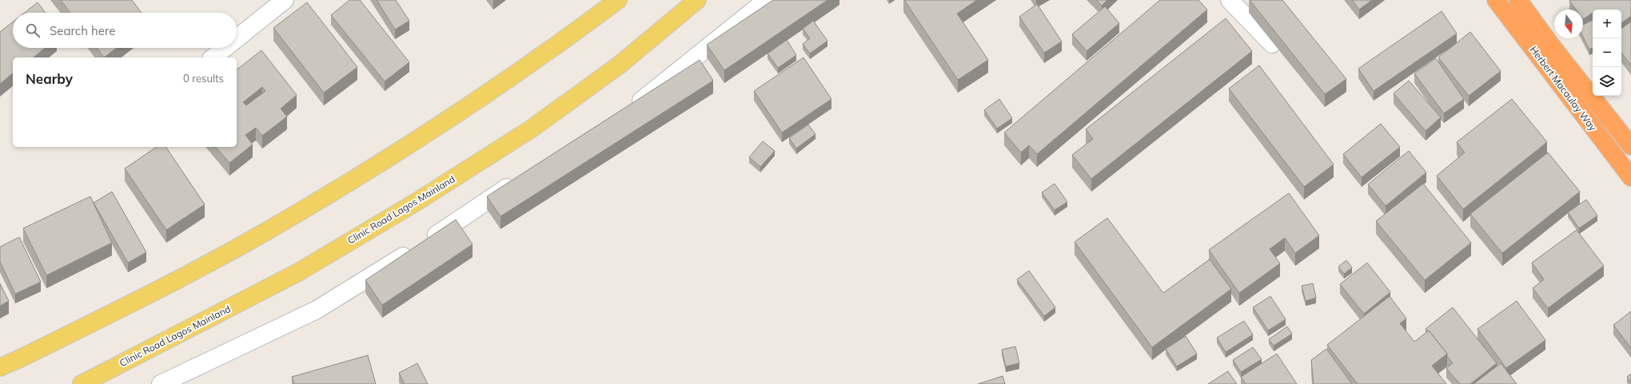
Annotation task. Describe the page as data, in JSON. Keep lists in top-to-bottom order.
{
  "streets": {
    "highway": ["Herbert Macaulay Way"],
    "main road": ["Clinic Road Lagos Mainland"]
  },
  "north": "bottom",
  "page": {
    "map_buttons": ["+", "−"],
    "search": "Search here",
    "heading": ["Nearby", "0 results"]
  }
}
